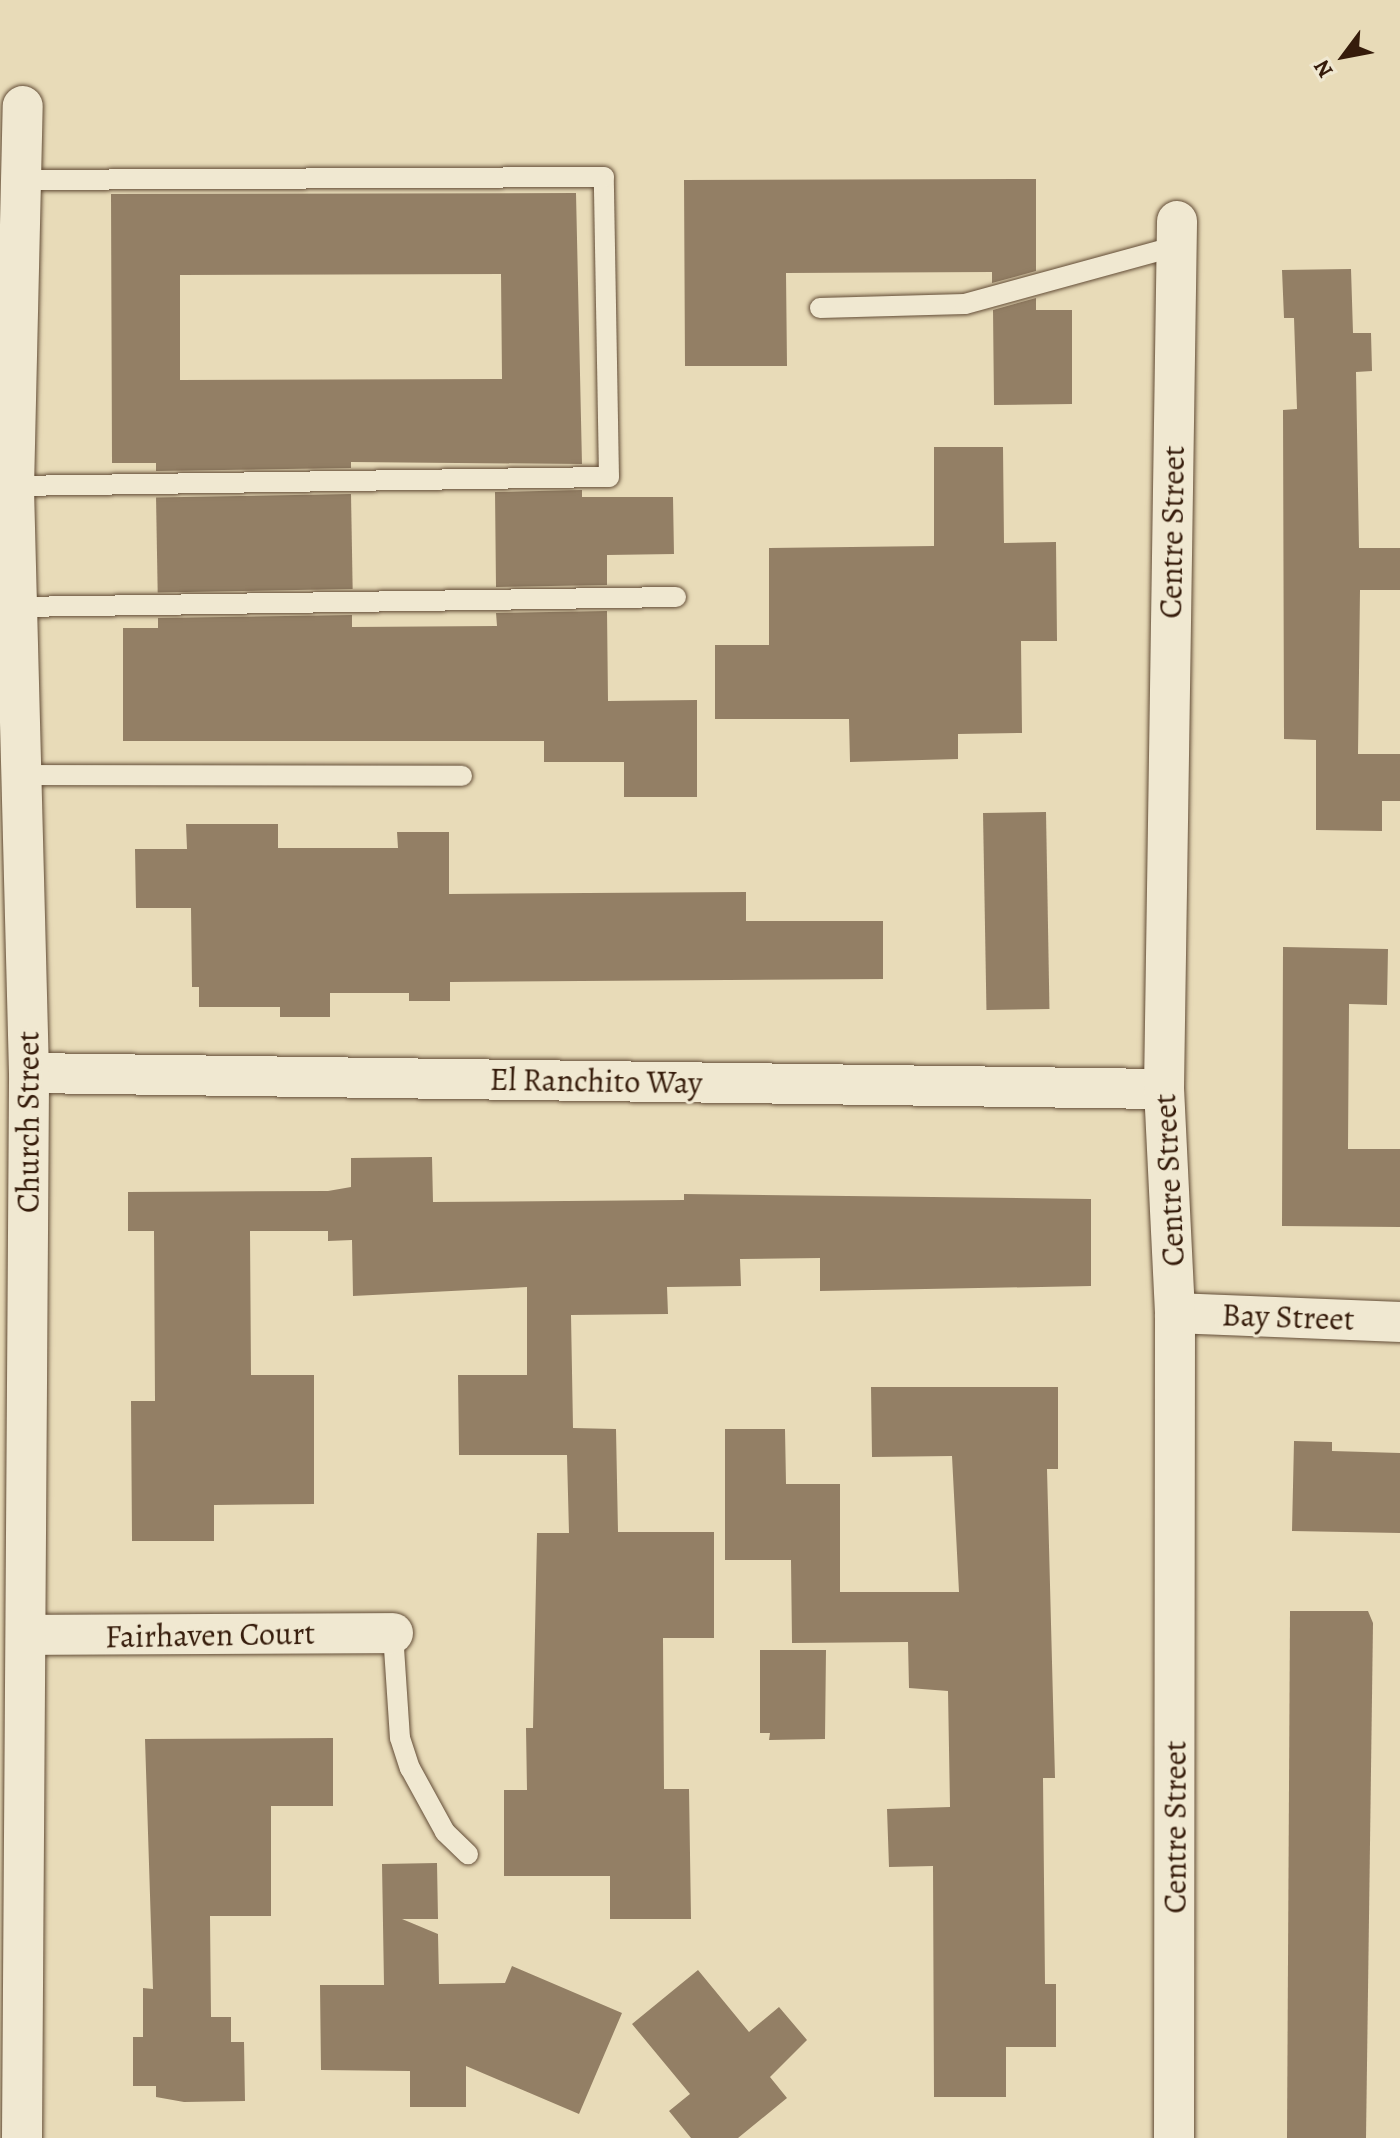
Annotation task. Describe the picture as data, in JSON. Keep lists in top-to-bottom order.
{
  "streets": {
    "street": [
      "Centre Street",
      "El Ranchito Way",
      "Church Street",
      "Bay Street",
      "Fairhaven Court"
    ]
  },
  "crossings": [
    ["Centre Street", "El Ranchito Way"],
    ["Centre Street", "Bay Street"],
    ["El Ranchito Way", "Church Street"],
    ["Church Street", "Fairhaven Court"]
  ],
  "north": "bottom left"
}
